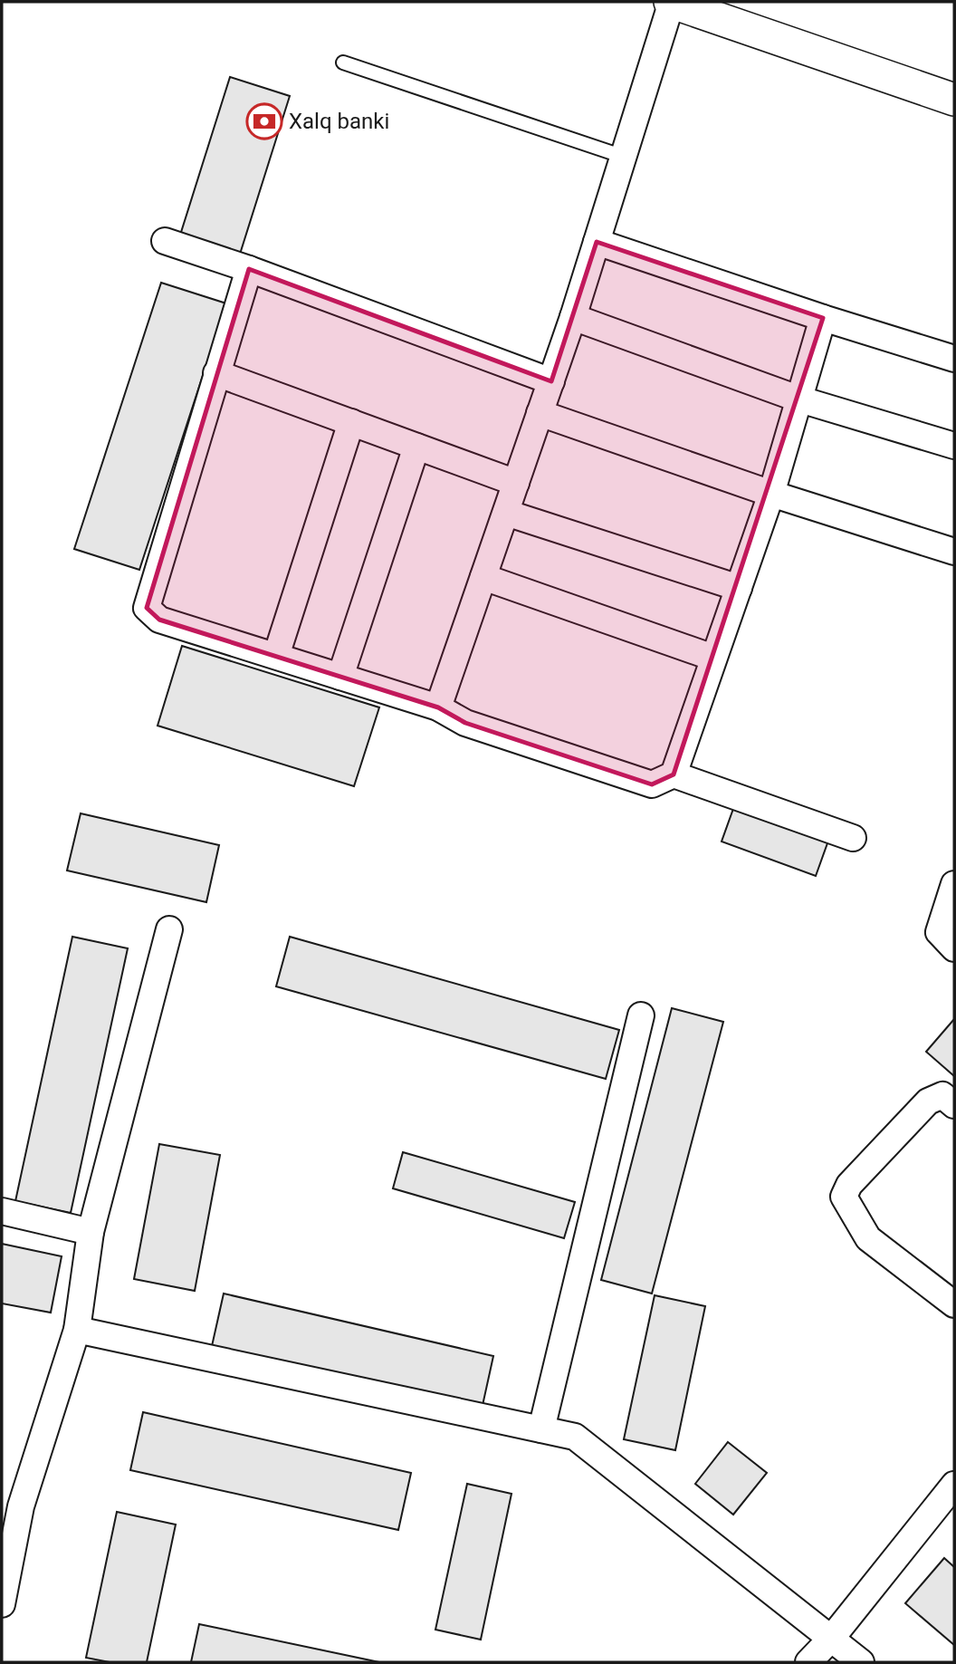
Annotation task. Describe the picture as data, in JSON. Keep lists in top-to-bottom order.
{
  "places": {
    "bank": ["Xalq banki"]
  }
}
